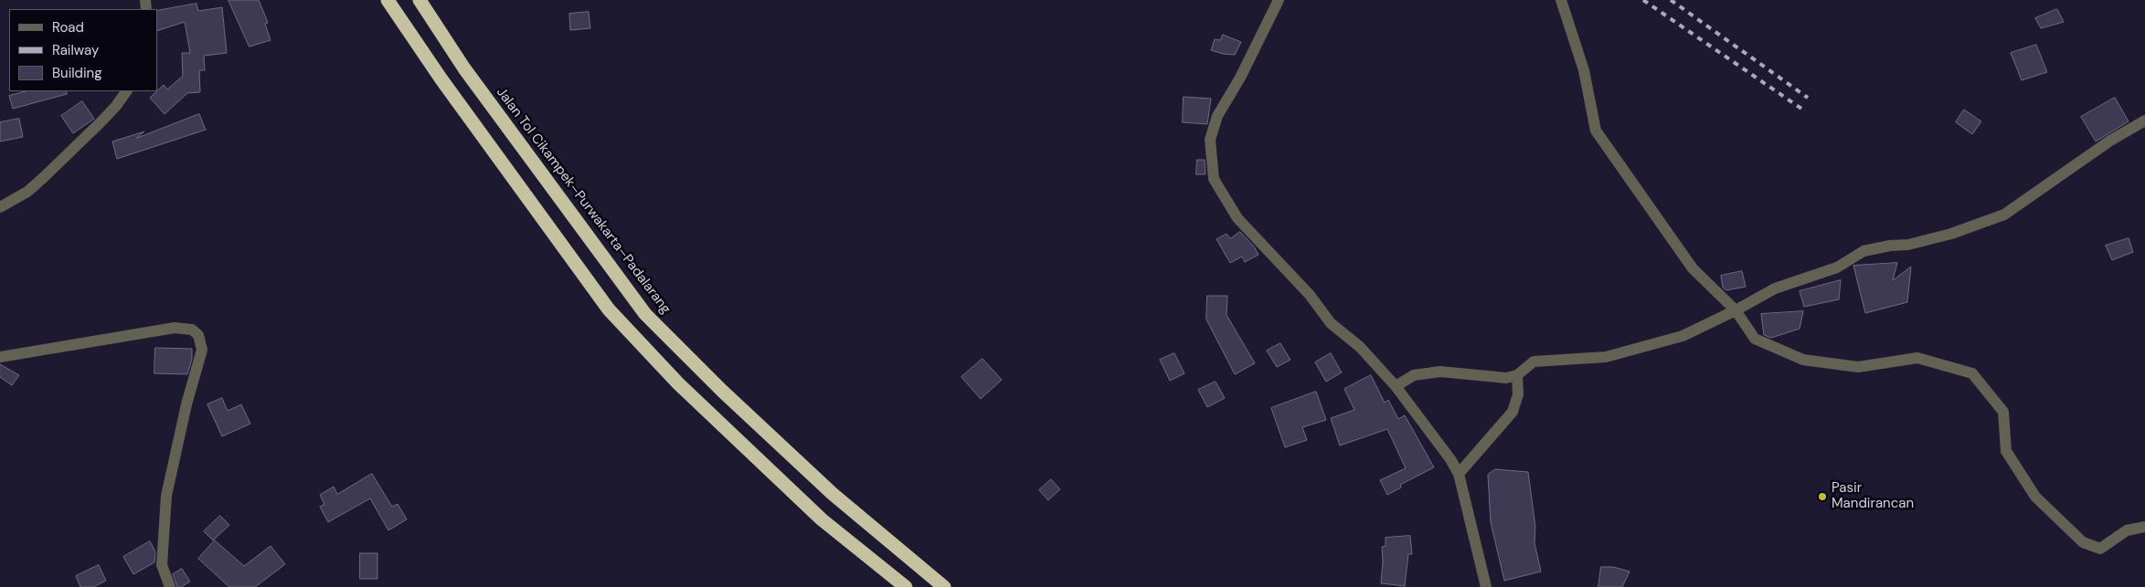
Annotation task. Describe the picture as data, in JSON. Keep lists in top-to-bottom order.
{
  "streets": {
    "highway": ["Jalan Tol Cikampek–Purwakarta–Padalarang"]
  },
  "places": ["Pasir Mandirancan"],
  "legend": ["Road", "Railway", "Building"]
}
